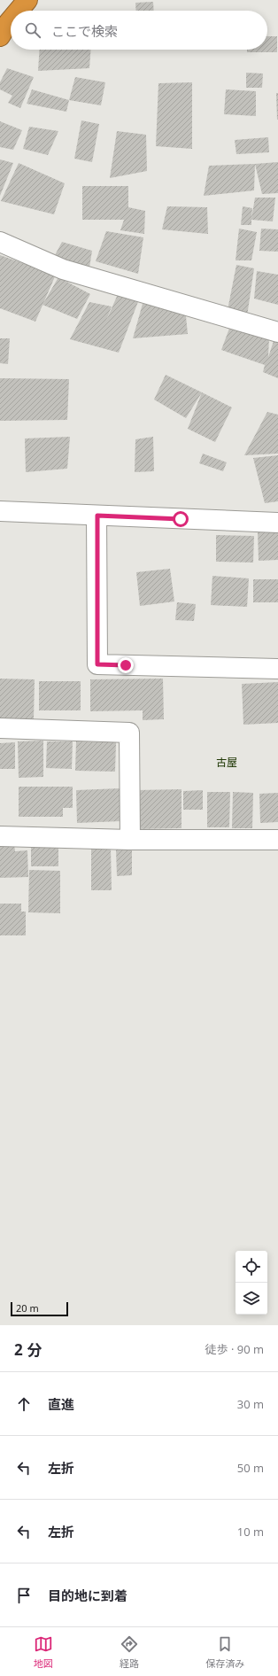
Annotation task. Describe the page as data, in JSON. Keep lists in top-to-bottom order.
{
  "districts": ["古屋"],
  "scale_bar": "20 m",
  "page": {
    "search": "ここで検索",
    "scale": "20 m",
    "heading": ["2 分", "徒歩 · 90 m"],
    "list": [
      ["直進", "30 m"],
      ["左折", "50 m"],
      ["左折", "10 m"],
      "目的地に到着"
    ],
    "nav": ["地図", "経路", "保存済み"]
  }
}
